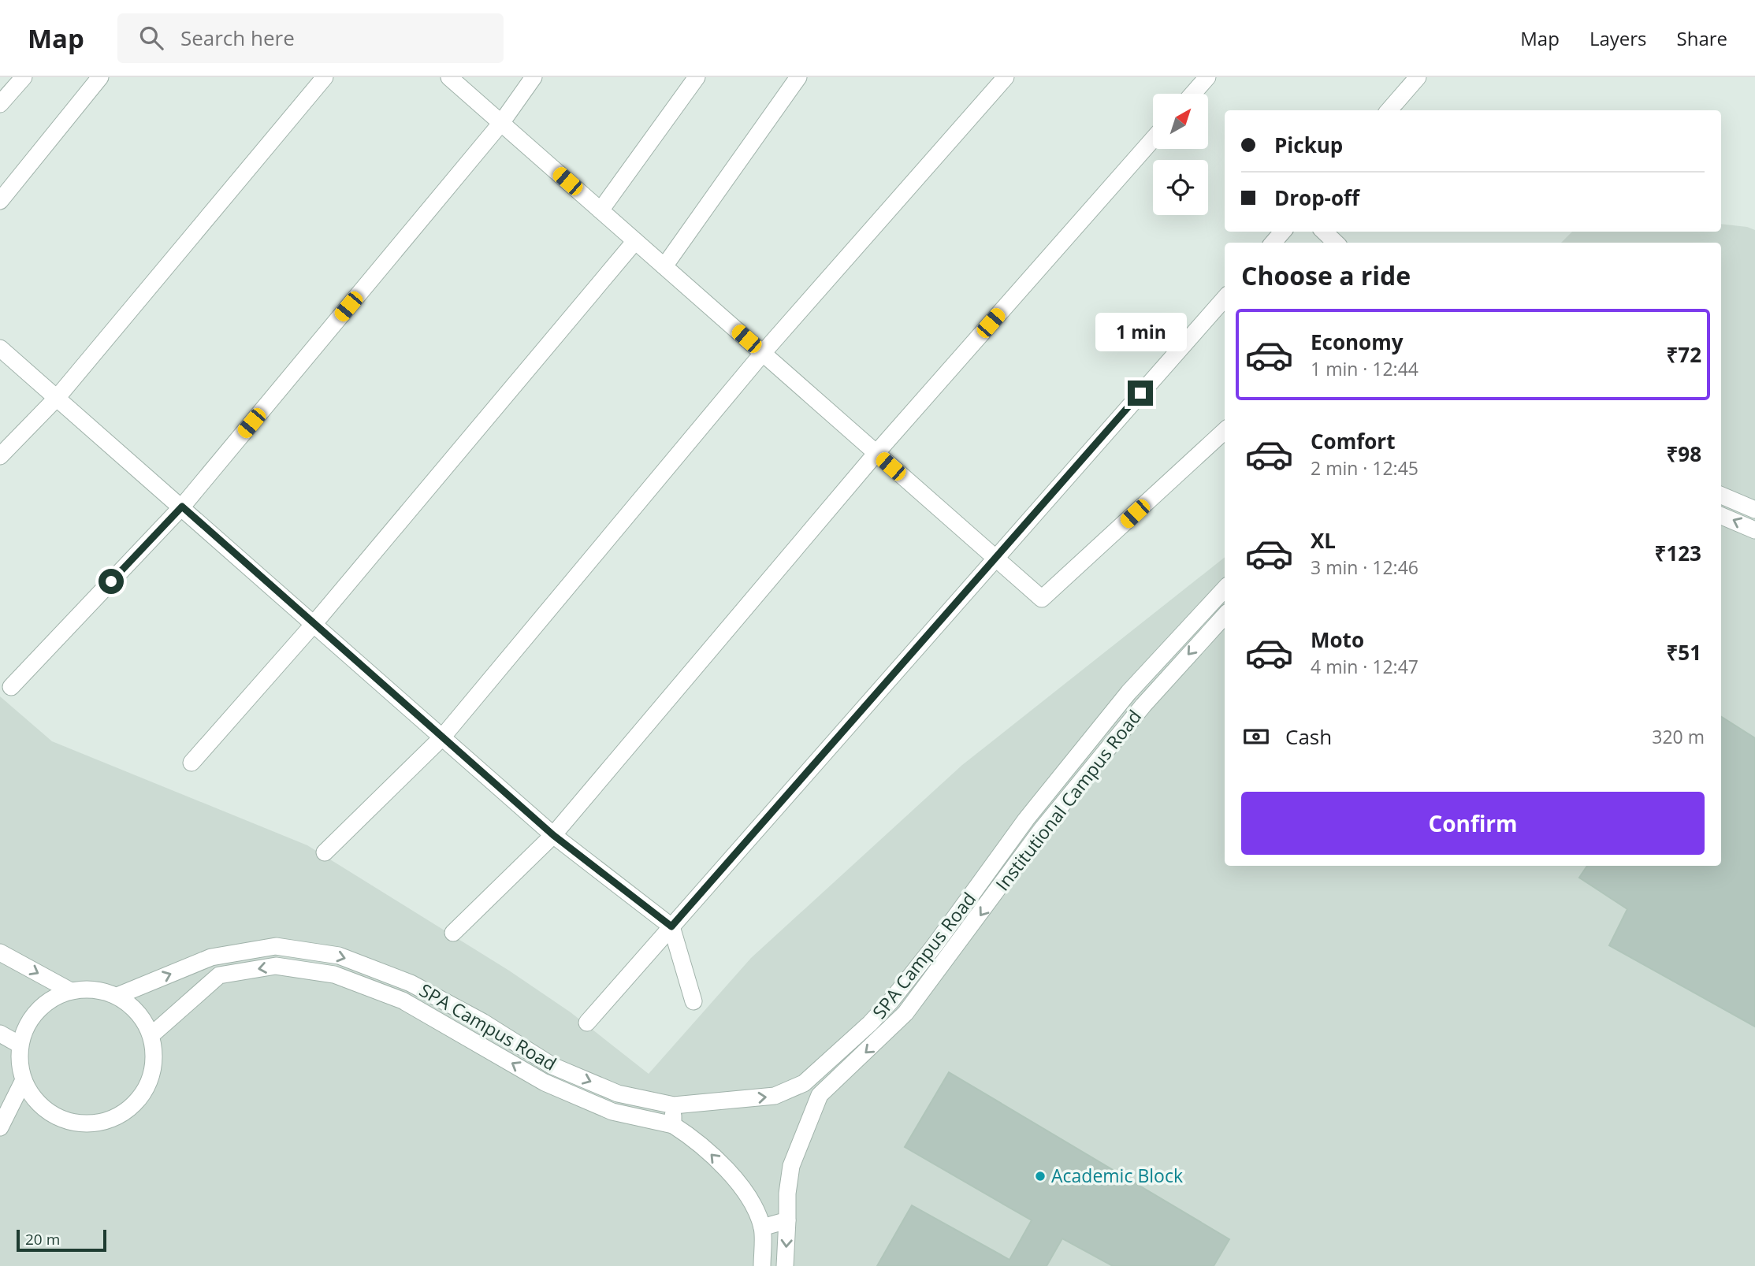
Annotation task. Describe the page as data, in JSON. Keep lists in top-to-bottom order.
{
  "streets": {
    "street": ["Institutional Campus Road", "SPA Campus Road"]
  },
  "one_way": ["Institutional Campus Road"],
  "places": ["Academic Block"],
  "scale_bar": "20 m",
  "north": "top right",
  "page": {
    "header": "Map",
    "search": "Search here",
    "nav": ["Map", "Layers", "Share"],
    "banner": ["Pickup", "Drop-off"],
    "heading": "Choose a ride",
    "list": [
      {
        "name": "Economy",
        "note": "1 min · 12:44",
        "value": "₹72"
      },
      {
        "name": "Comfort",
        "note": "2 min · 12:45",
        "value": "₹98"
      },
      {
        "name": "XL",
        "note": "3 min · 12:46",
        "value": "₹123"
      },
      {
        "name": "Moto",
        "note": "4 min · 12:47",
        "value": "₹51"
      }
    ],
    "bubble": "1 min",
    "pay": ["Cash", "320 m"],
    "buttons": "Confirm",
    "scale": "20 m"
  }
}
